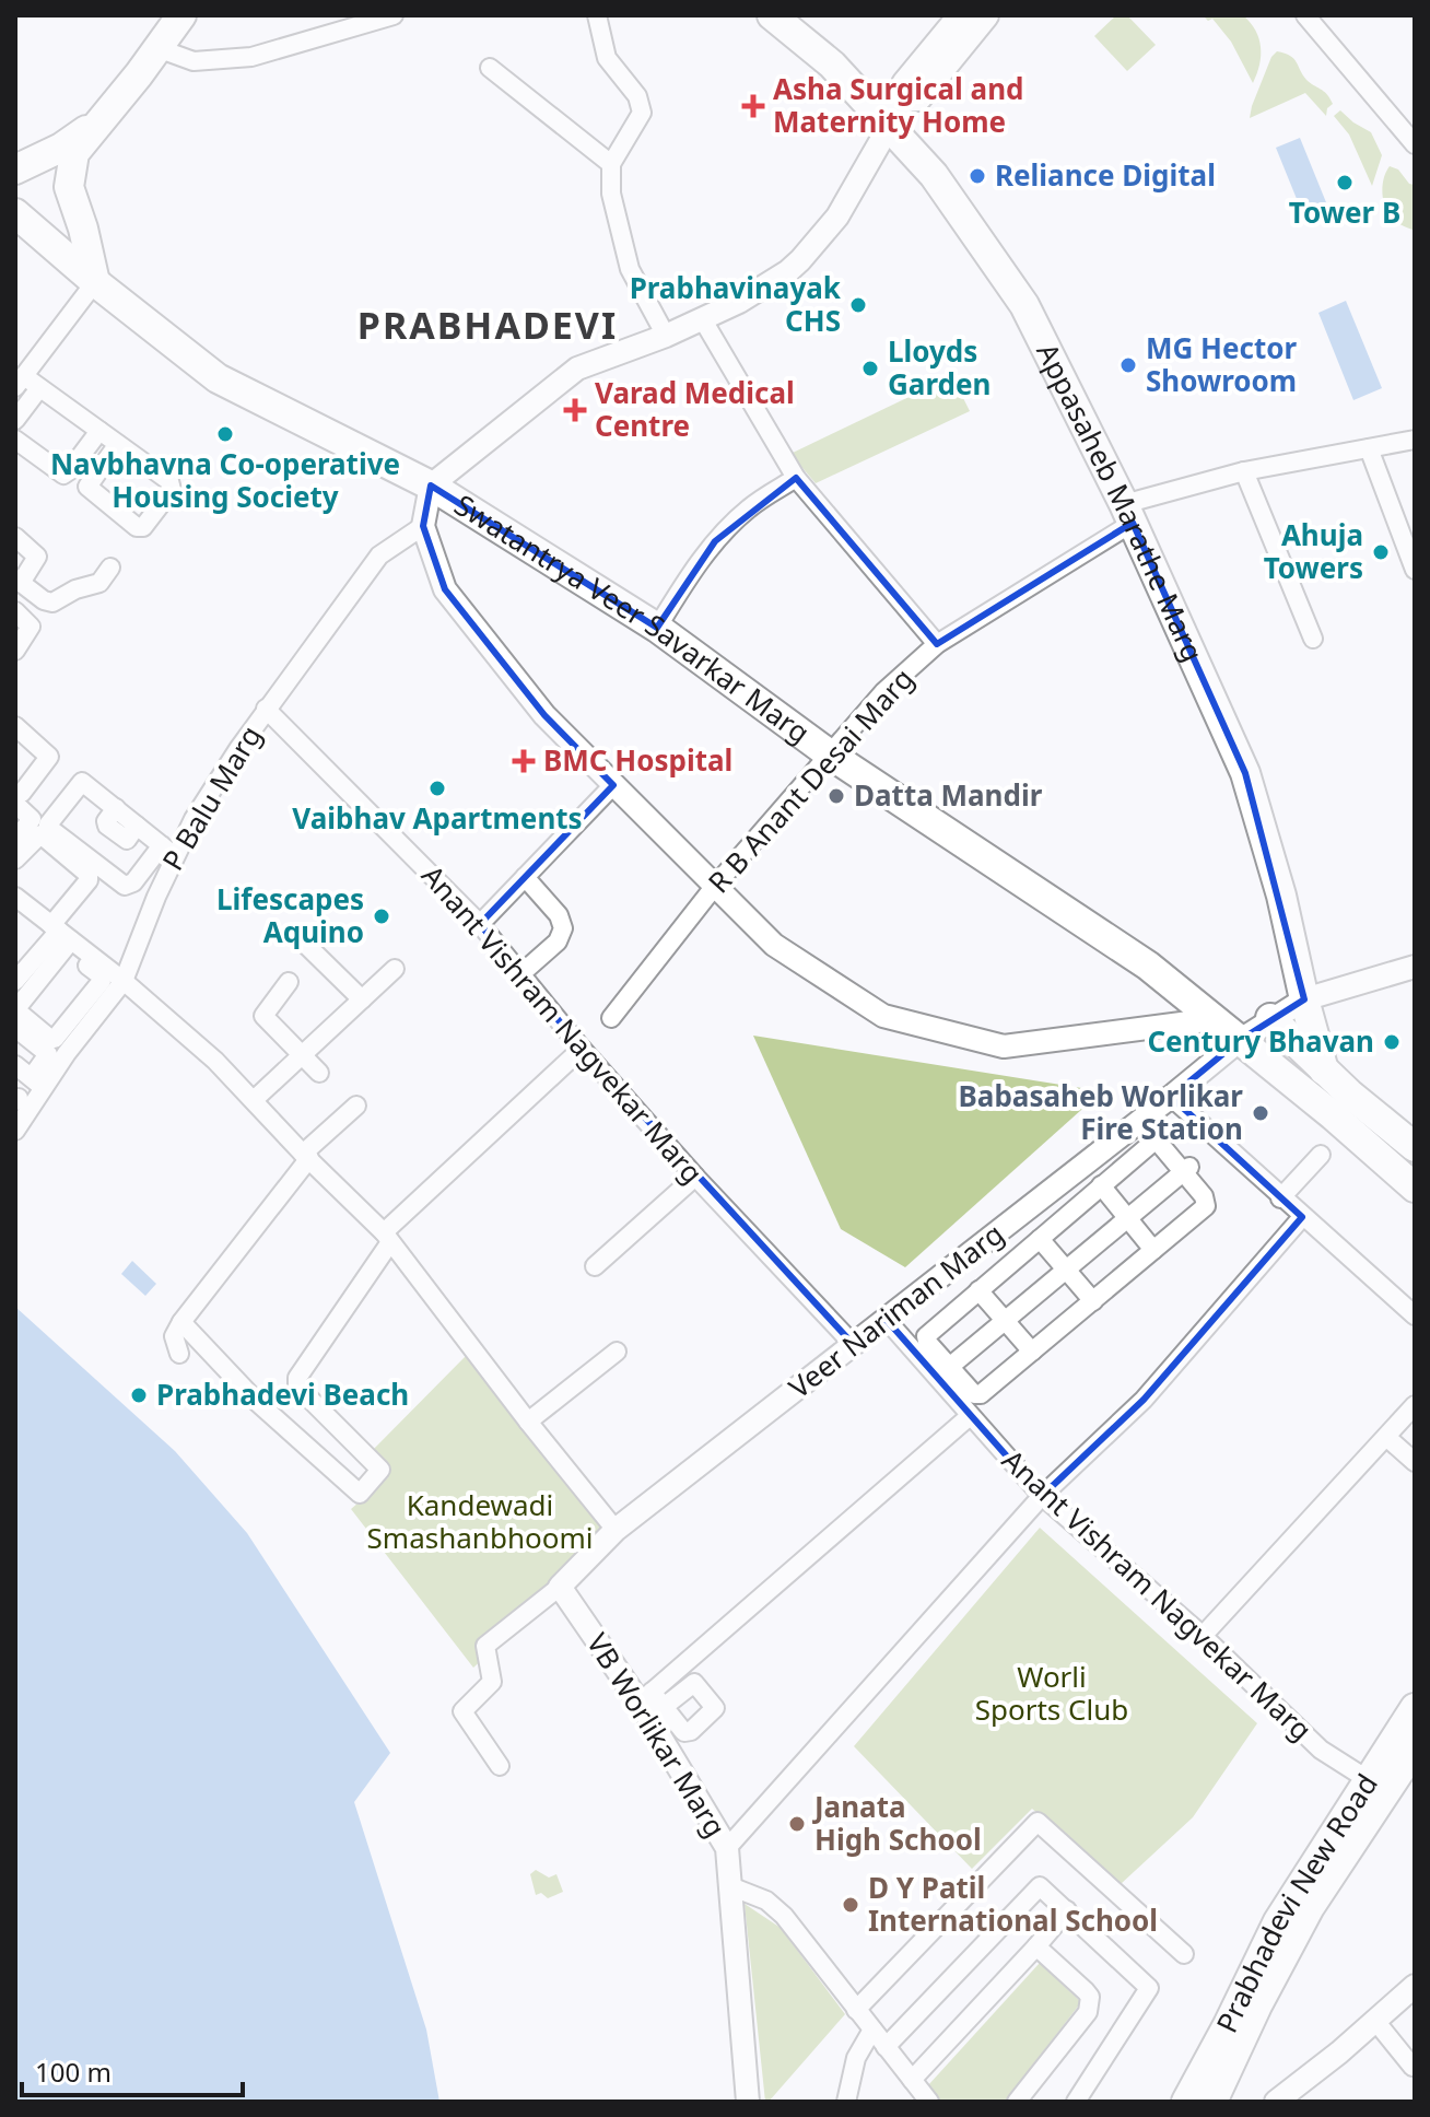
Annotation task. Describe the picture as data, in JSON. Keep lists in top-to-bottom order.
{
  "streets": {
    "main road": ["Appasaheb Marathe Marg", "Swatantrya Veer Savarkar Marg", "Prabhadevi New Road"],
    "street": [
      "R B Anant Desai Marg",
      "P Balu Marg",
      "Anant Vishram Nagvekar Marg",
      "Veer Nariman Marg",
      "VB Worlikar Marg"
    ]
  },
  "crossings": [
    ["Appasaheb Marathe Marg", "R B Anant Desai Marg"],
    ["Appasaheb Marathe Marg", "Veer Nariman Marg"],
    ["Swatantrya Veer Savarkar Marg", "R B Anant Desai Marg"],
    ["Swatantrya Veer Savarkar Marg", "Veer Nariman Marg"],
    ["P Balu Marg", "Anant Vishram Nagvekar Marg"],
    ["Anant Vishram Nagvekar Marg", "Veer Nariman Marg"],
    ["Anant Vishram Nagvekar Marg", "Prabhadevi New Road"],
    ["Veer Nariman Marg", "VB Worlikar Marg"]
  ],
  "districts": ["PRABHADEVI"],
  "parks": ["Kandewadi Smashanbhoomi", "Worli Sports Club"],
  "places": {
    "health": ["Asha Surgical and Maternity Home", "Varad Medical Centre", "BMC Hospital"],
    "other": [
      "Reliance Digital",
      "Tower B",
      "Prabhavinayak CHS",
      "MG Hector Showroom",
      "Lloyds Garden",
      "Navbhavna Co-operative Housing Society",
      "Ahuja Towers",
      "Vaibhav Apartments",
      "Datta Mandir",
      "Lifescapes Aquino",
      "Century Bhavan",
      "Babasaheb Worlikar Fire Station",
      "Prabhadevi Beach",
      "Janata High School",
      "D Y Patil International School"
    ]
  },
  "scale_bar": "100 m"
}
